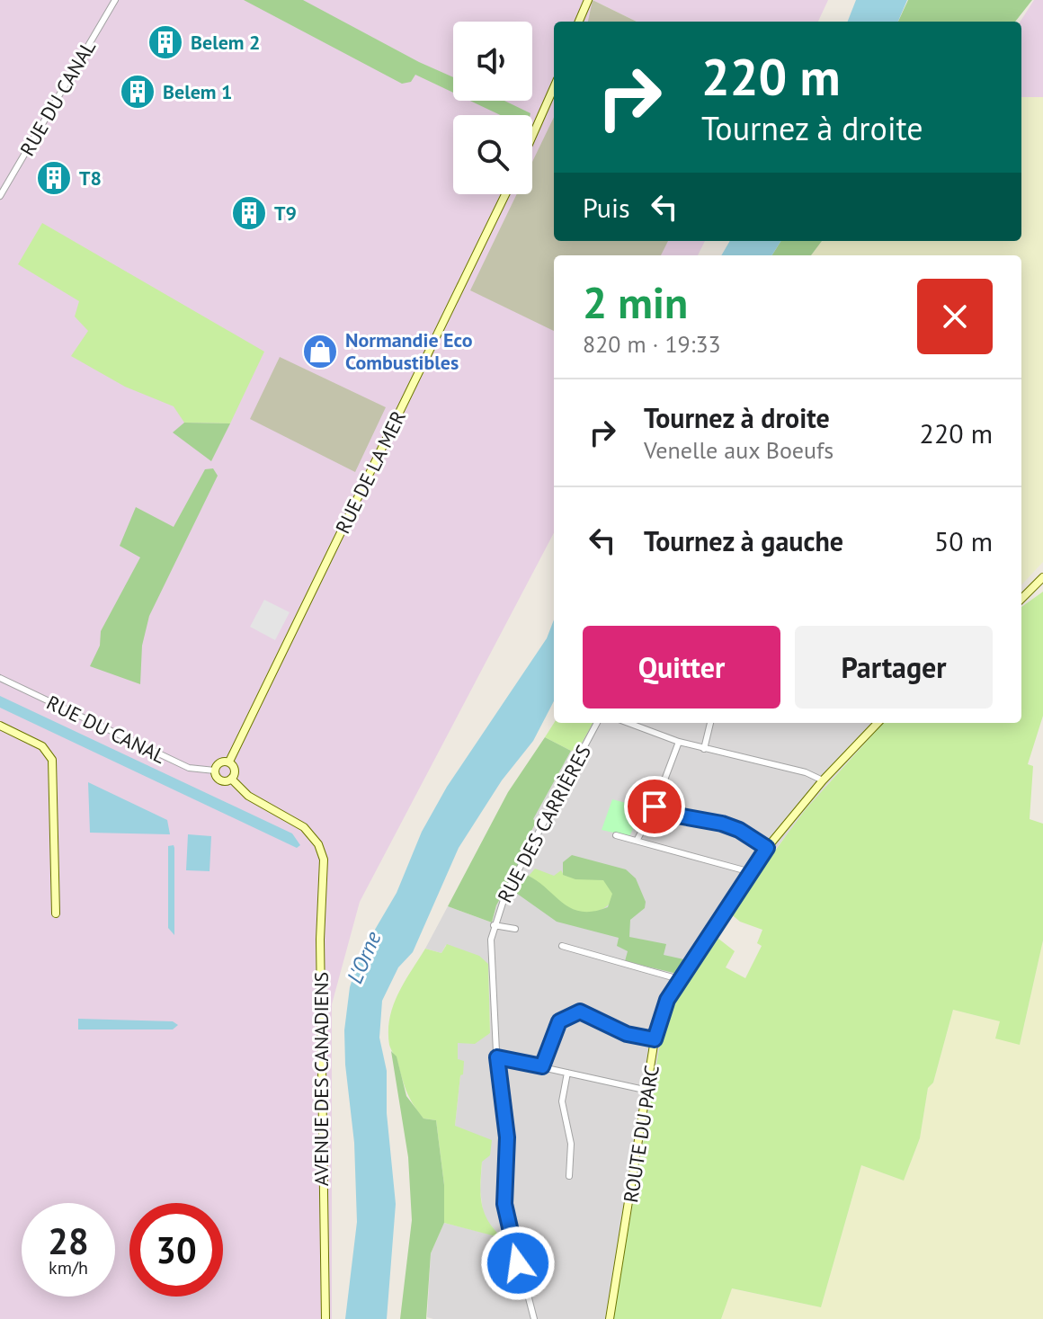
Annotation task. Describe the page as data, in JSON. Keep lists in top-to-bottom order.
{
  "streets": {
    "street": [
      "RUE DU CANAL",
      "RUE DE LA MER",
      "RUE DES CARRIÈRES",
      "AVENUE DES CANADIENS",
      "ROUTE DU PARC"
    ]
  },
  "crossings": [
    ["RUE DU CANAL", "RUE DE LA MER"],
    ["RUE DU CANAL", "AVENUE DES CANADIENS"],
    ["RUE DE LA MER", "AVENUE DES CANADIENS"]
  ],
  "water": ["L'Orne"],
  "places": {
    "building": [
      "Belem 2",
      "Belem 1",
      "T8",
      "T9"
    ],
    "shop": ["Normandie Eco Combustibles"]
  },
  "page": {
    "turn": ["220 m", "Tournez à droite"],
    "then": "Puis",
    "heading": ["2 min", "820 m · 19:33"],
    "list": [
      {
        "name": "Tournez à droite",
        "note": "Venelle aux Boeufs",
        "value": "220 m"
      },
      {
        "name": "Tournez à gauche",
        "value": "50 m"
      }
    ],
    "buttons": ["Quitter", "Partager"],
    "speed": "28 km/h",
    "limit": "30"
  }
}
